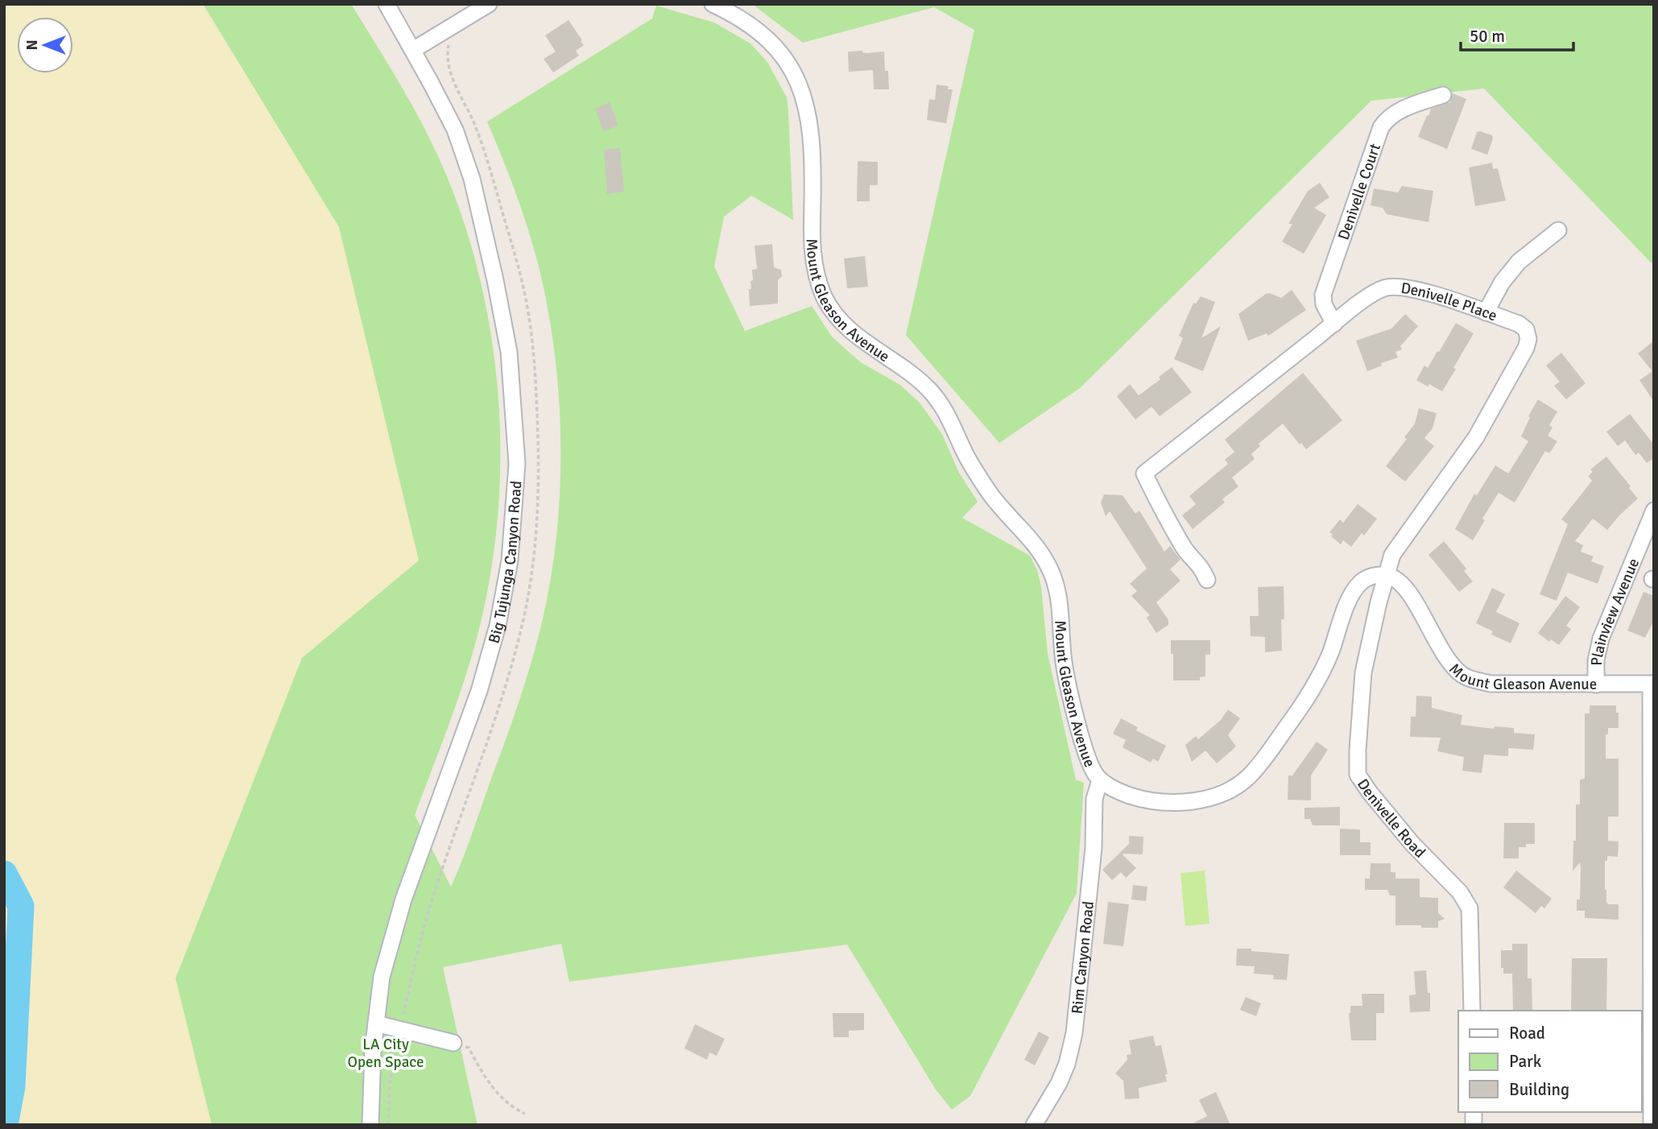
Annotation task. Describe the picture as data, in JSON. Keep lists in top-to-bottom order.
{
  "streets": {
    "street": [
      "Denivelle Court",
      "Mount Gleason Avenue",
      "Denivelle Place",
      "Big Tujunga Canyon Road",
      "Plainview Avenue",
      "Denivelle Road",
      "Rim Canyon Road"
    ]
  },
  "crossings": [
    ["Denivelle Court", "Denivelle Place"],
    ["Mount Gleason Avenue", "Denivelle Place"],
    ["Mount Gleason Avenue", "Plainview Avenue"],
    ["Mount Gleason Avenue", "Denivelle Road"],
    ["Mount Gleason Avenue", "Rim Canyon Road"],
    ["Denivelle Place", "Denivelle Road"]
  ],
  "parks": ["LA City Open Space"],
  "legend": ["Road", "Park", "Building"],
  "scale_bar": "50 m",
  "north": "left"
}
